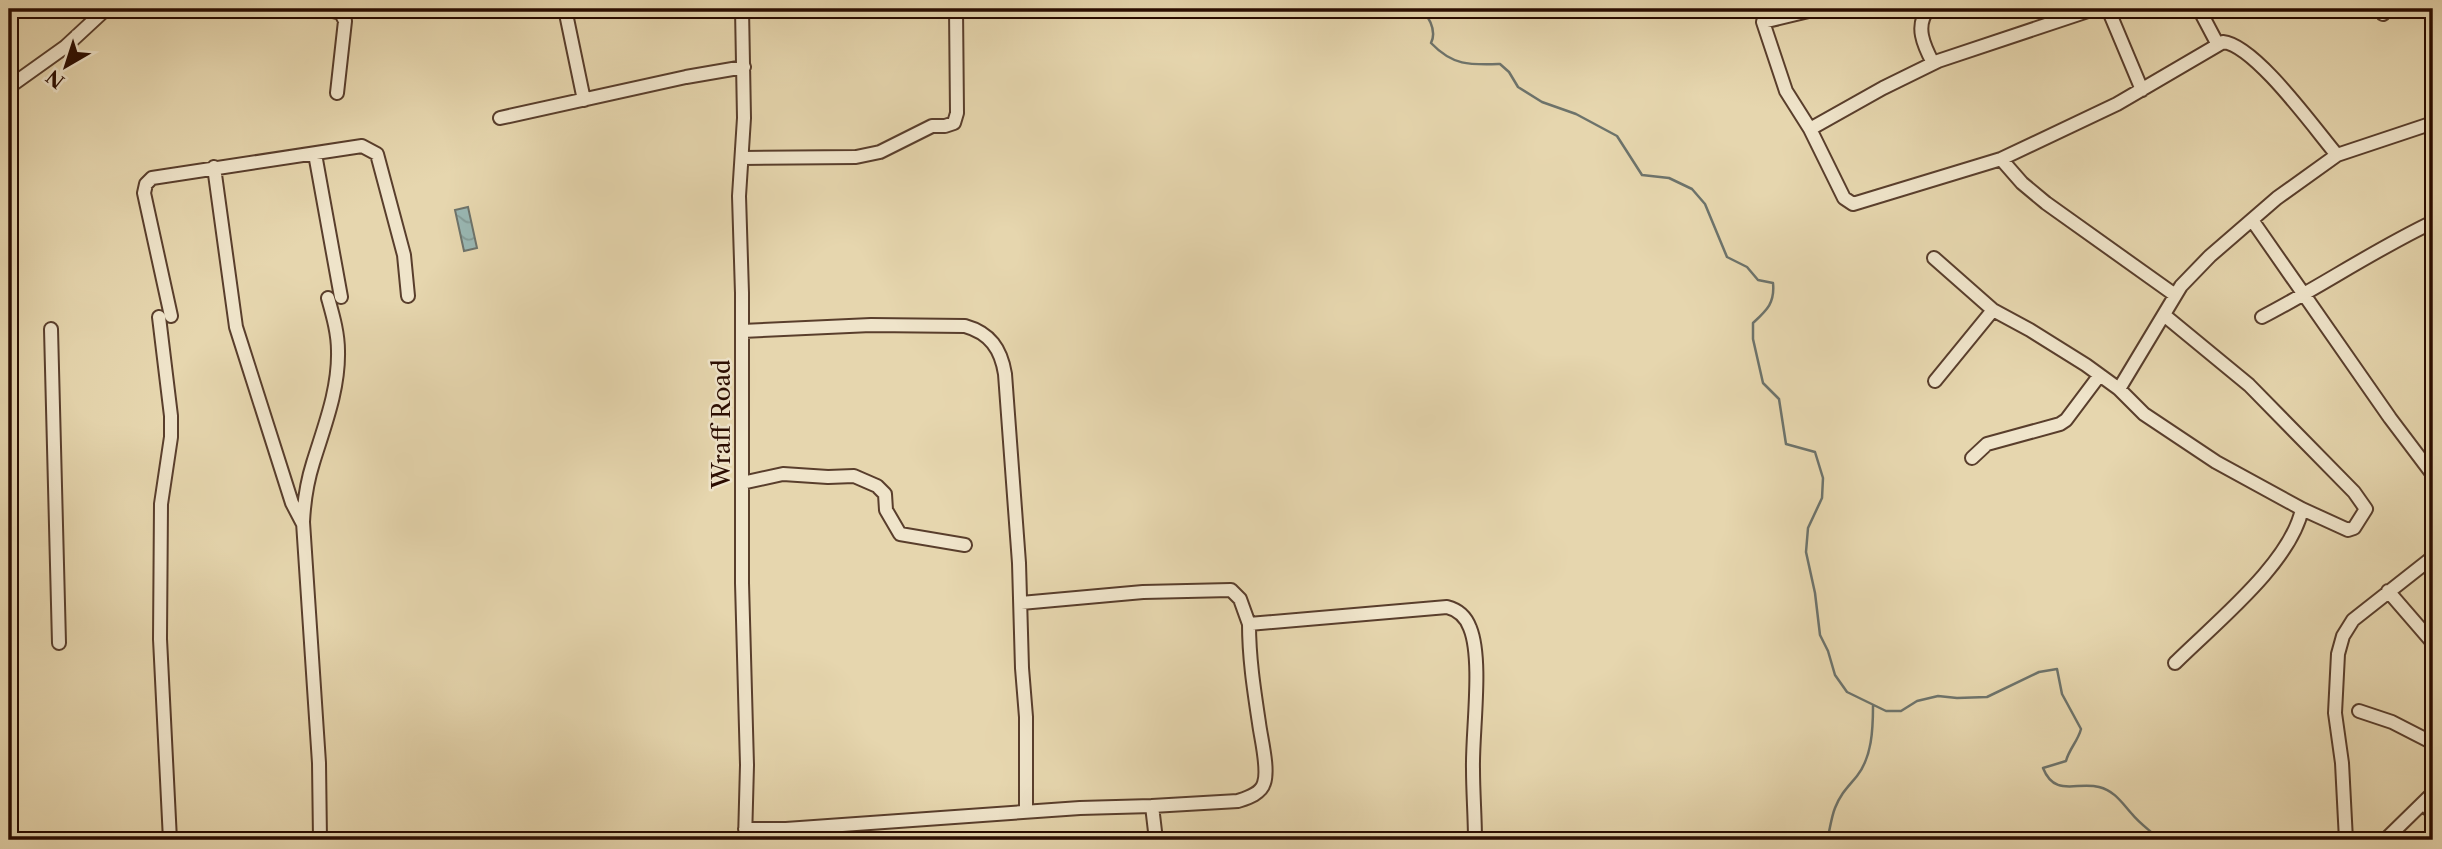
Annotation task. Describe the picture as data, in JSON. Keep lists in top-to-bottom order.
{
  "streets": {
    "street": ["Wraff Road"]
  },
  "north": "bottom left"
}
